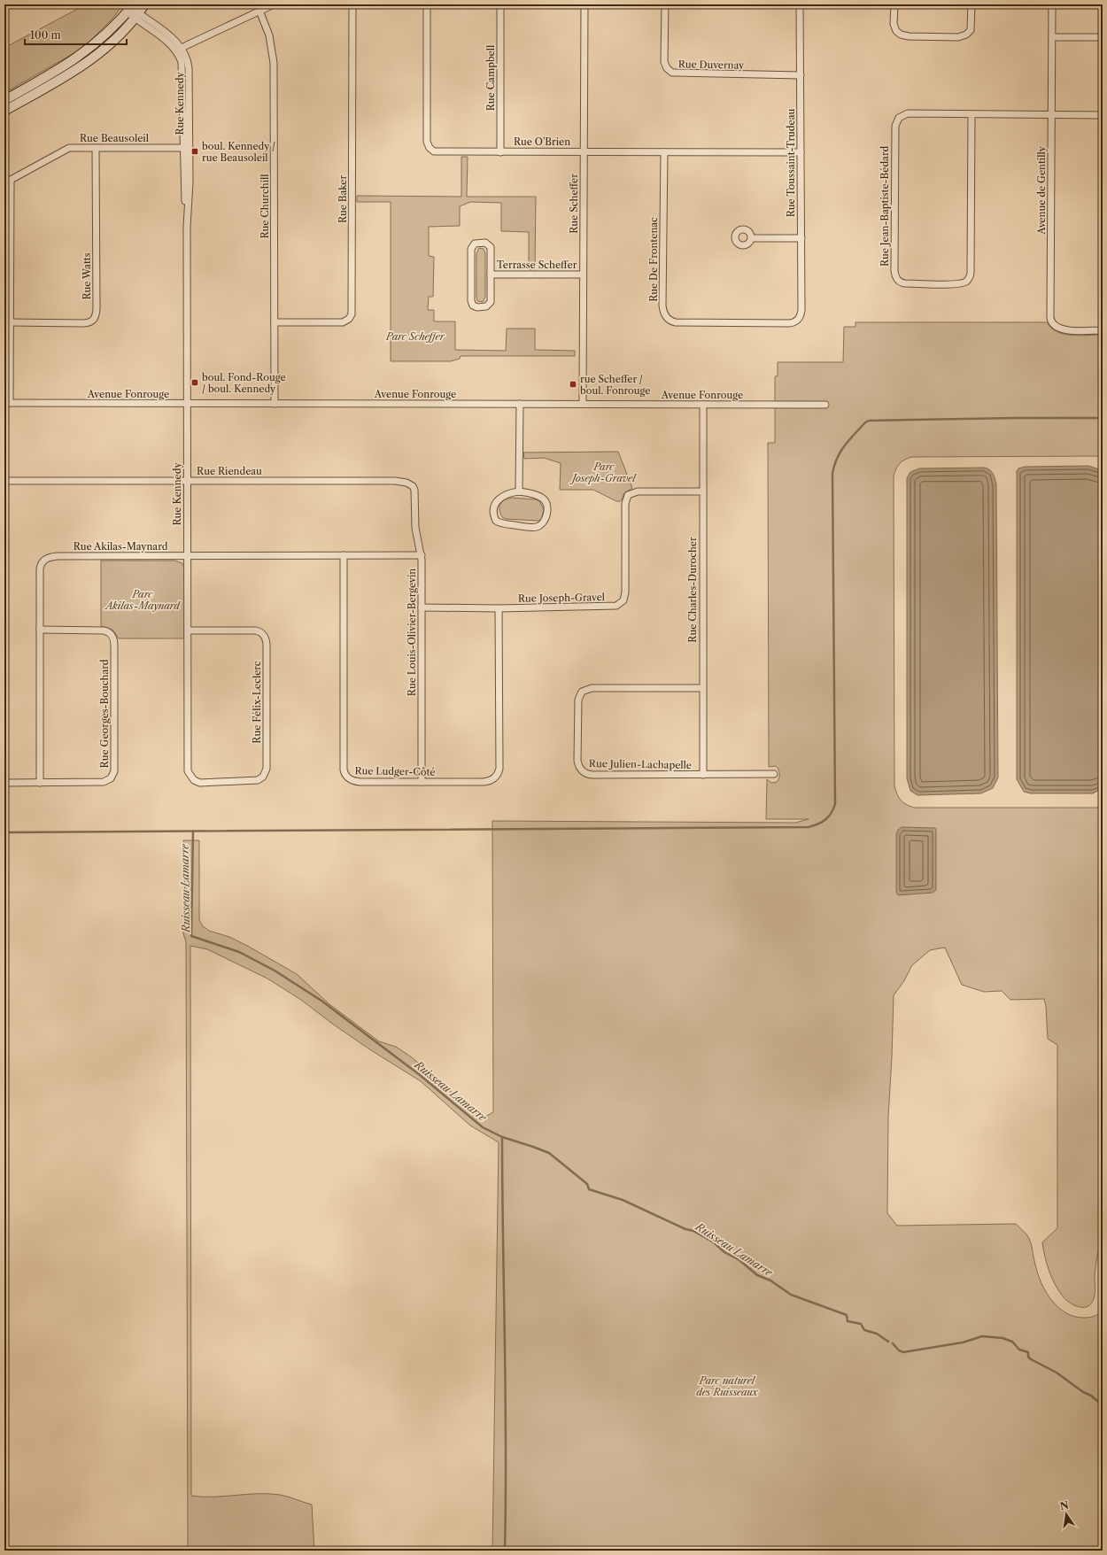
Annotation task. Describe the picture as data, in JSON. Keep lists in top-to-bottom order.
{
  "streets": {
    "street": [
      "Rue Duvernay",
      "Rue Campbell",
      "Rue Kennedy",
      "Rue Beausoleil",
      "Rue O'Brien",
      "Rue Toussaint-Trudeau",
      "Avenue de Gentilly",
      "Rue Baker",
      "Rue Scheffer",
      "Rue Churchill",
      "Rue Jean-Baptiste-Bédard",
      "Rue De Frontenac",
      "Terrasse Scheffer",
      "Rue Watts",
      "Avenue Fonrouge",
      "Rue Riendeau",
      "Rue Akilas-Maynard",
      "Rue Charles-Durocher",
      "Rue Joseph-Gravel",
      "Rue Louis-Olivier-Bergevin",
      "Rue Félix-Leclerc",
      "Rue Georges-Bouchard",
      "Rue Julien-Lachapelle",
      "Rue Ludger-Côté"
    ]
  },
  "crossings": [
    ["Rue Duvernay", "Rue Toussaint-Trudeau"],
    ["Rue Campbell", "Rue O'Brien"],
    ["Rue Kennedy", "Rue Beausoleil"],
    ["Rue Kennedy", "Avenue Fonrouge"],
    ["Rue Kennedy", "Rue Riendeau"],
    ["Rue Kennedy", "Rue Akilas-Maynard"],
    ["Rue Kennedy", "Rue Félix-Leclerc"],
    ["Rue Beausoleil", "Rue Watts"],
    ["Rue O'Brien", "Rue Toussaint-Trudeau"],
    ["Rue O'Brien", "Rue Scheffer"],
    ["Rue O'Brien", "Rue De Frontenac"],
    ["Rue Toussaint-Trudeau", "Rue De Frontenac"],
    ["Avenue de Gentilly", "Rue Jean-Baptiste-Bédard"],
    ["Rue Baker", "Rue Churchill"],
    ["Rue Scheffer", "Terrasse Scheffer"],
    ["Rue Scheffer", "Avenue Fonrouge"],
    ["Rue Churchill", "Avenue Fonrouge"],
    ["Avenue Fonrouge", "Rue Charles-Durocher"],
    ["Rue Riendeau", "Rue Louis-Olivier-Bergevin"],
    ["Rue Akilas-Maynard", "Rue Louis-Olivier-Bergevin"],
    ["Rue Akilas-Maynard", "Rue Georges-Bouchard"],
    ["Rue Akilas-Maynard", "Rue Ludger-Côté"],
    ["Rue Charles-Durocher", "Rue Joseph-Gravel"],
    ["Rue Charles-Durocher", "Rue Julien-Lachapelle"],
    ["Rue Joseph-Gravel", "Rue Louis-Olivier-Bergevin"],
    ["Rue Joseph-Gravel", "Rue Ludger-Côté"],
    ["Rue Louis-Olivier-Bergevin", "Rue Ludger-Côté"]
  ],
  "water": ["Ruisseau Lamarre"],
  "parks": [
    "Parc Scheffer",
    "Parc Joseph-Gravel",
    "Parc Akilas-Maynard",
    "Parc naturel des Ruisseaux"
  ],
  "places": {
    "transit": ["boul. Kennedy / rue Beausoleil", "boul. Fond-Rouge / boul. Kennedy", "rue Scheffer / boul. Fonrouge"]
  },
  "scale_bar": "100 m",
  "north": "top"
}
